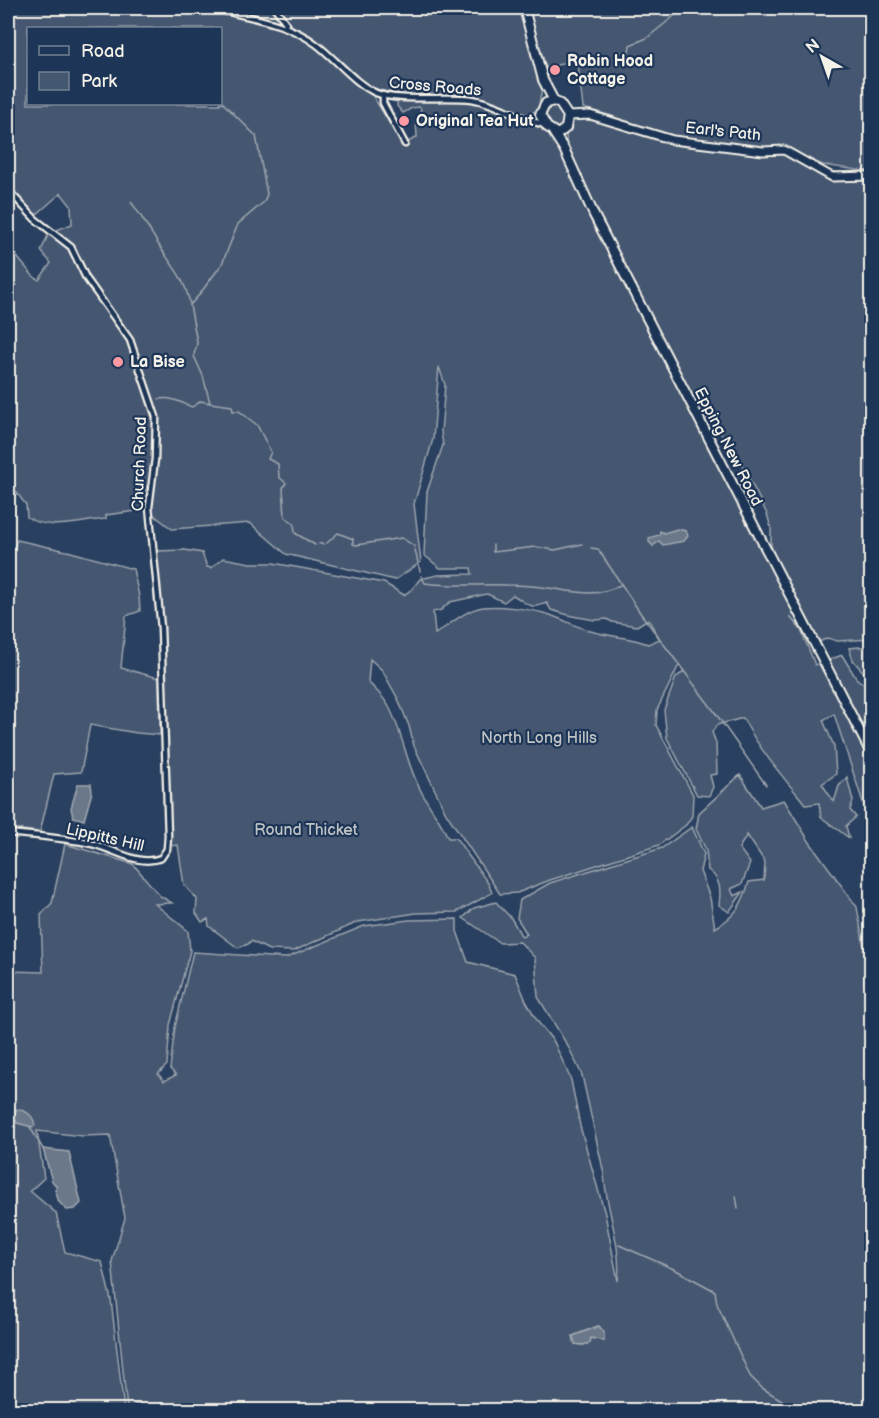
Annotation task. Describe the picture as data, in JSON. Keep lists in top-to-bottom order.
{
  "streets": {
    "main road": ["Epping New Road"],
    "street": [
      "Cross Roads",
      "Earl's Path",
      "Church Road",
      "Lippitts Hill"
    ]
  },
  "crossings": [
    ["Cross Roads", "Earl's Path"],
    ["Cross Roads", "Epping New Road"],
    ["Earl's Path", "Epping New Road"],
    ["Church Road", "Lippitts Hill"]
  ],
  "parks": ["North Long Hills", "Round Thicket"],
  "places": ["Robin Hood Cottage", "Original Tea Hut", "La Bise"],
  "legend": ["Road", "Park"],
  "north": "top left"
}
